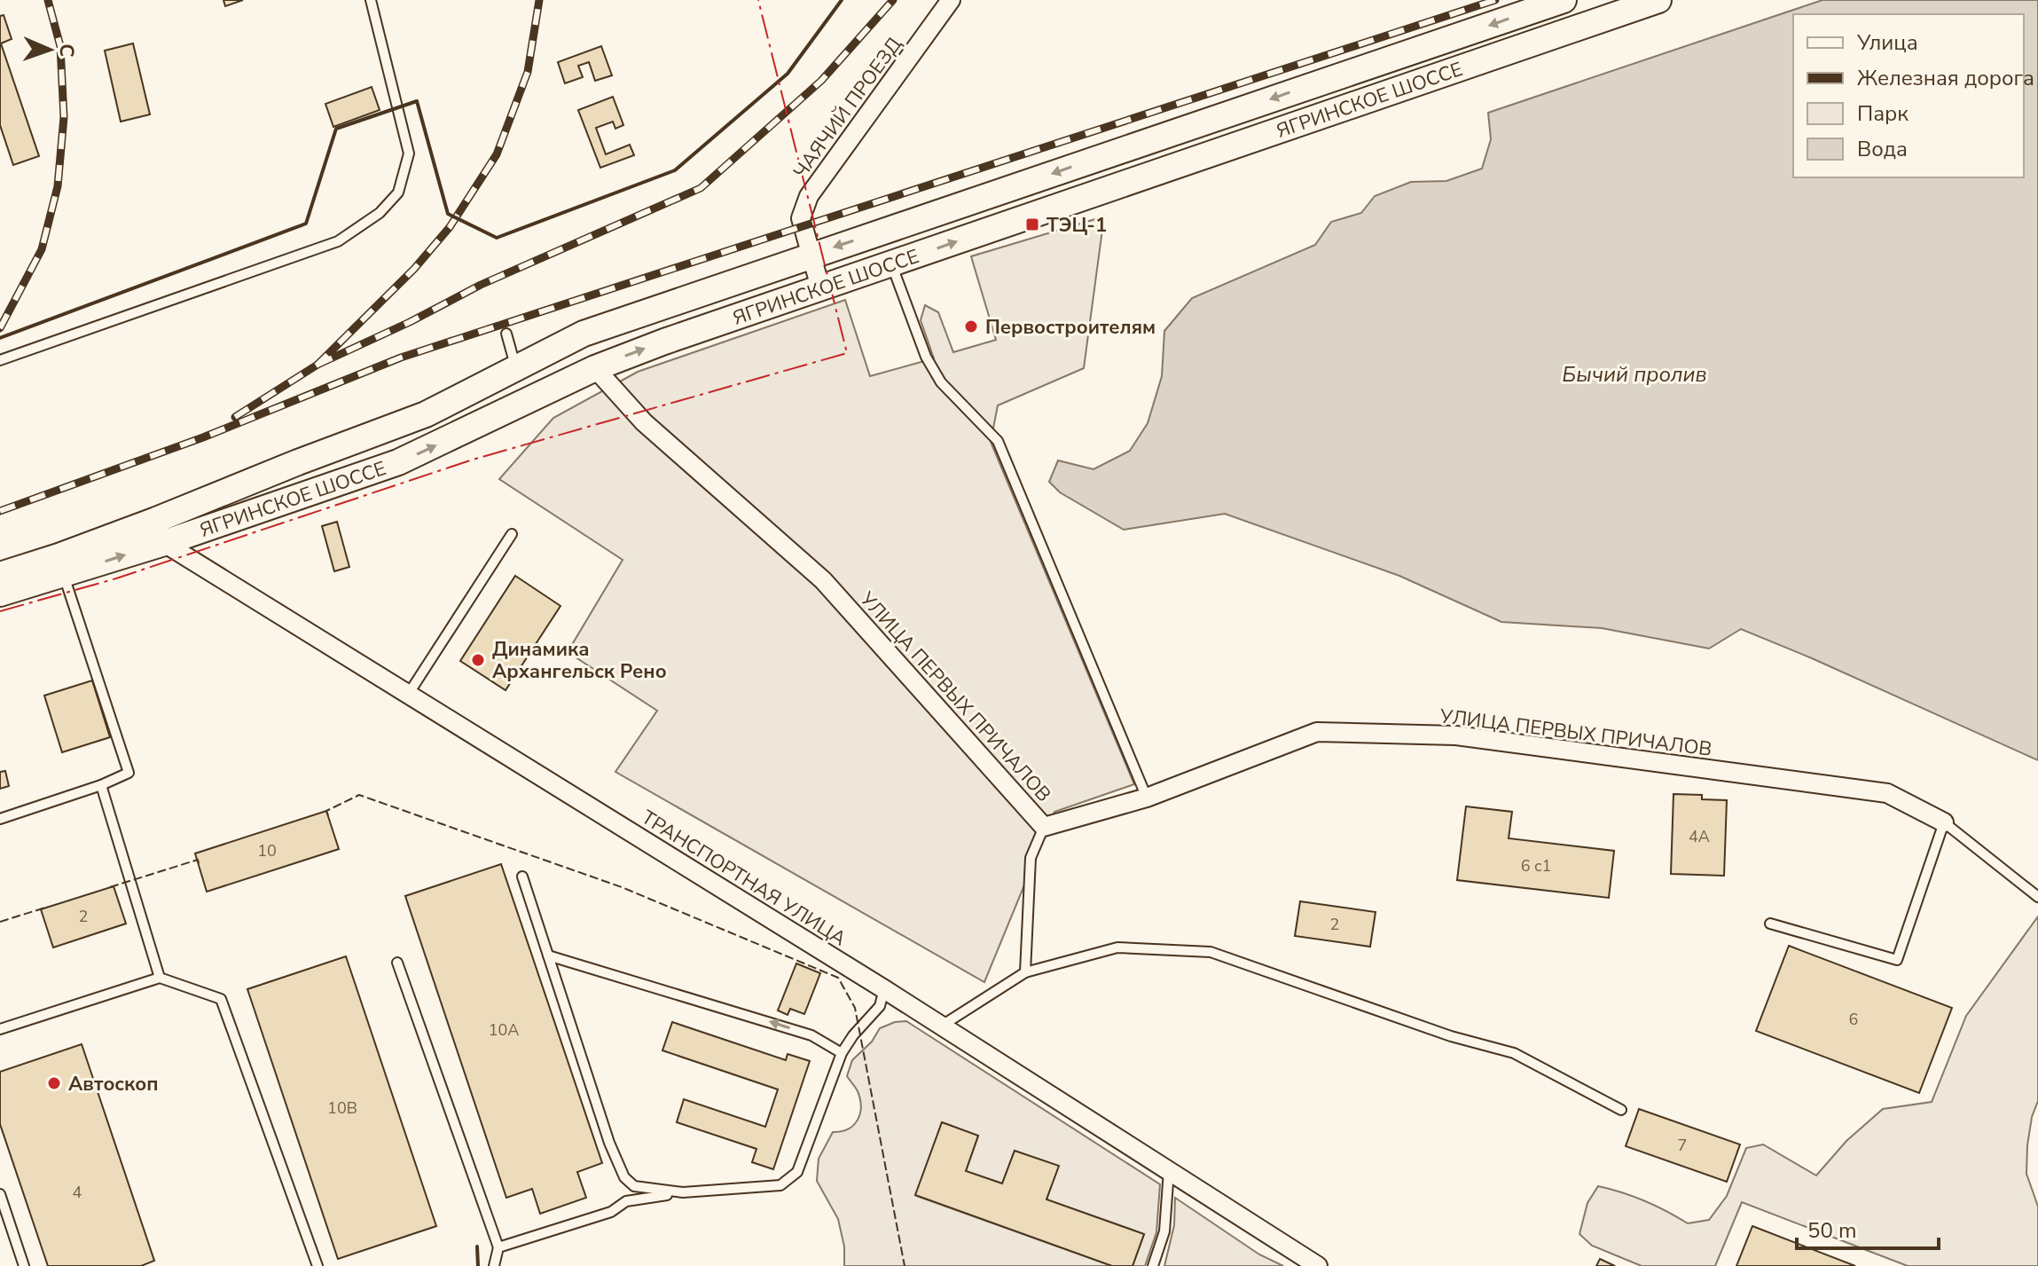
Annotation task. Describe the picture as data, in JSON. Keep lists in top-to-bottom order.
{
  "streets": {
    "main road": ["ЯГРИНСКОЕ ШОССЕ"],
    "street": ["ЧАЯЧИЙ ПРОЕЗД", "УЛИЦА ПЕРВЫХ ПРИЧАЛОВ", "ТРАНСПОРТНАЯ УЛИЦА"]
  },
  "crossings": [
    ["ЯГРИНСКОЕ ШОССЕ", "ЧАЯЧИЙ ПРОЕЗД"],
    ["ЯГРИНСКОЕ ШОССЕ", "УЛИЦА ПЕРВЫХ ПРИЧАЛОВ"],
    ["ЯГРИНСКОЕ ШОССЕ", "ТРАНСПОРТНАЯ УЛИЦА"]
  ],
  "water": ["Бычий пролив"],
  "places": {
    "transit": ["ТЭЦ-1"],
    "other": ["Первостроителям", "Динамика Архангельск Рено", "Автоскоп"]
  },
  "house_numbers": [
    "4А",
    "10",
    "6 с1",
    "2",
    "2",
    "6",
    "10А",
    "10В",
    "7",
    "4"
  ],
  "legend": [
    "Улица",
    "Железная дорога",
    "Парк",
    "Вода"
  ],
  "scale_bar": "50 m",
  "north": "right"
}
